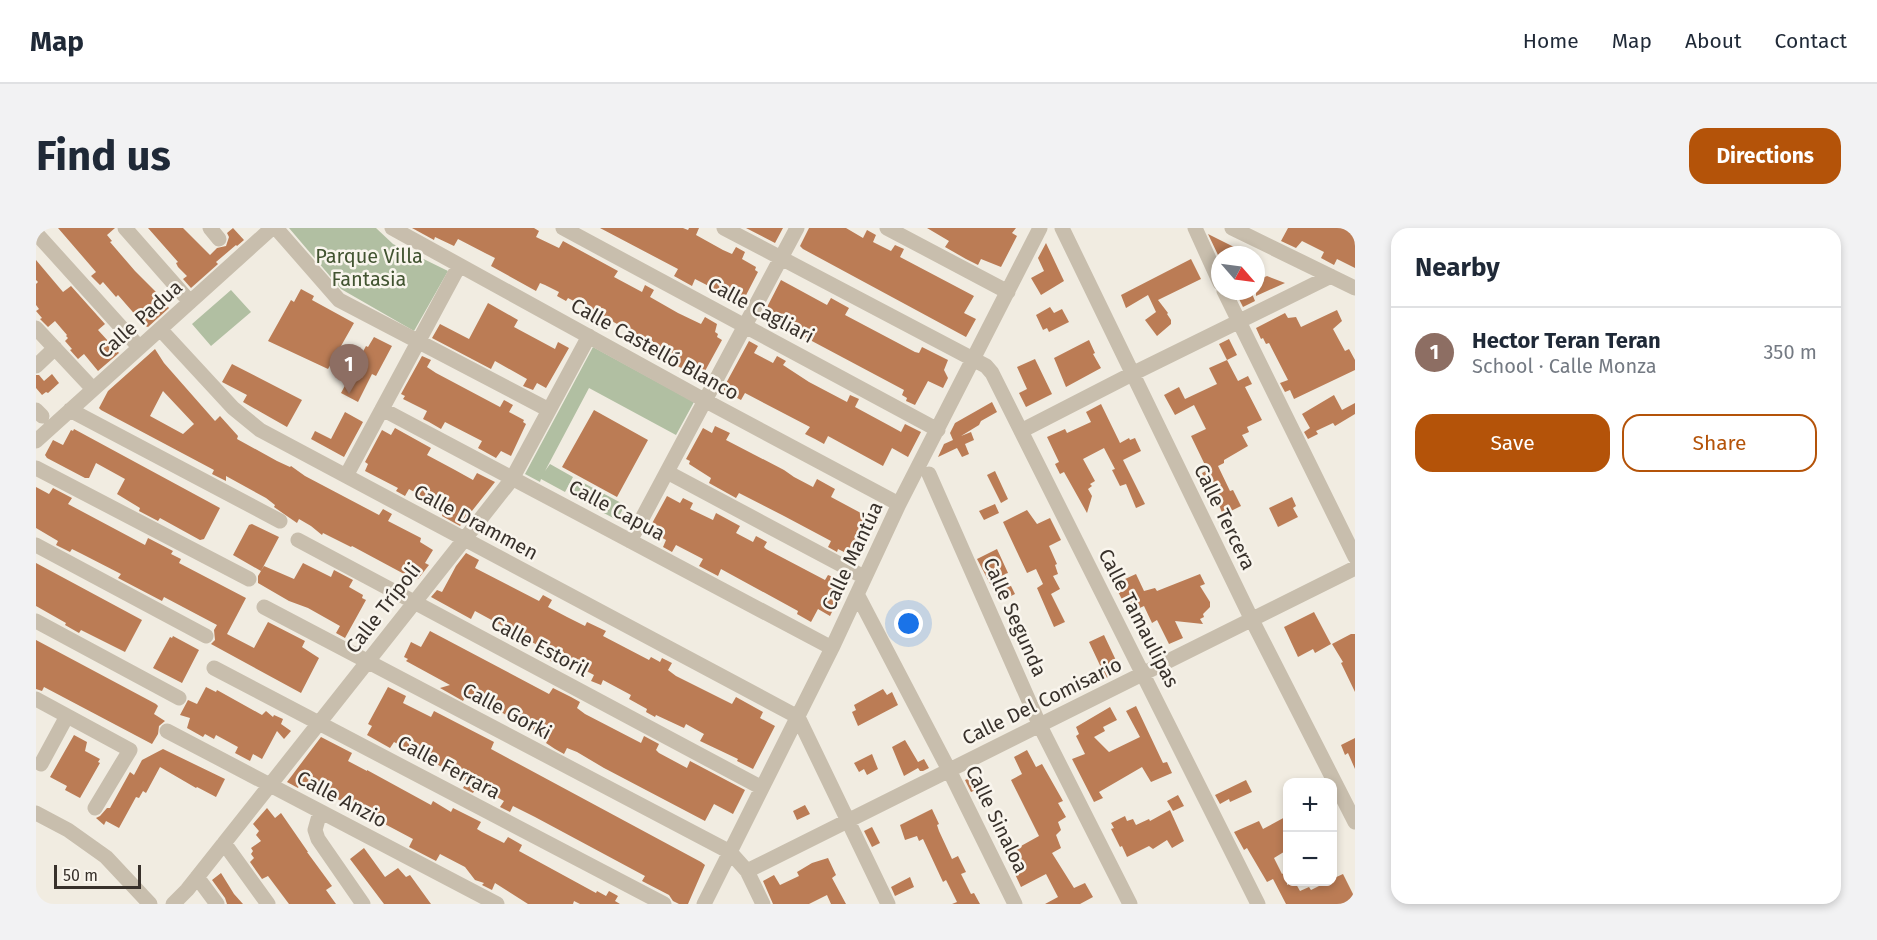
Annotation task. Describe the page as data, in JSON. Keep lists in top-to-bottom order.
{
  "streets": {
    "street": [
      "Calle Cagliari",
      "Calle Padua",
      "Calle Castelló Blanco",
      "Calle Capua",
      "Calle Tercera",
      "Calle Drammen",
      "Calle Mantúa",
      "Calle Trípoli",
      "Calle Segunda",
      "Calle Tamaulipas",
      "Calle Estoril",
      "Calle Del Comisario",
      "Calle Gorki",
      "Calle Ferrara",
      "Calle Anzio",
      "Calle Sinaloa"
    ]
  },
  "crossings": [
    ["Calle Cagliari", "Calle Mantúa"],
    ["Calle Padua", "Calle Drammen"],
    ["Calle Castelló Blanco", "Calle Mantúa"],
    ["Calle Castelló Blanco", "Calle Trípoli"],
    ["Calle Capua", "Calle Mantúa"],
    ["Calle Capua", "Calle Trípoli"],
    ["Calle Tercera", "Calle Del Comisario"],
    ["Calle Drammen", "Calle Mantúa"],
    ["Calle Drammen", "Calle Trípoli"],
    ["Calle Mantúa", "Calle Tamaulipas"],
    ["Calle Mantúa", "Calle Estoril"],
    ["Calle Mantúa", "Calle Gorki"],
    ["Calle Mantúa", "Calle Sinaloa"],
    ["Calle Trípoli", "Calle Estoril"],
    ["Calle Trípoli", "Calle Gorki"],
    ["Calle Trípoli", "Calle Ferrara"],
    ["Calle Trípoli", "Calle Anzio"],
    ["Calle Segunda", "Calle Del Comisario"],
    ["Calle Tamaulipas", "Calle Del Comisario"],
    ["Calle Del Comisario", "Calle Sinaloa"]
  ],
  "parks": ["Parque Villa Fantasia"],
  "scale_bar": "50 m",
  "north": "bottom right",
  "page": {
    "header": "Map",
    "nav": [
      "Home",
      "Map",
      "About",
      "Contact"
    ],
    "buttons": [
      "Directions",
      ["Save", "Share"]
    ],
    "title": "Find us",
    "heading": "Nearby",
    "list": [
      {
        "mark": "1",
        "name": "Hector Teran Teran",
        "note": "School · Calle Monza",
        "value": "350 m"
      }
    ],
    "pins": "1",
    "map_buttons": ["+", "−"],
    "scale": "50 m"
  }
}
